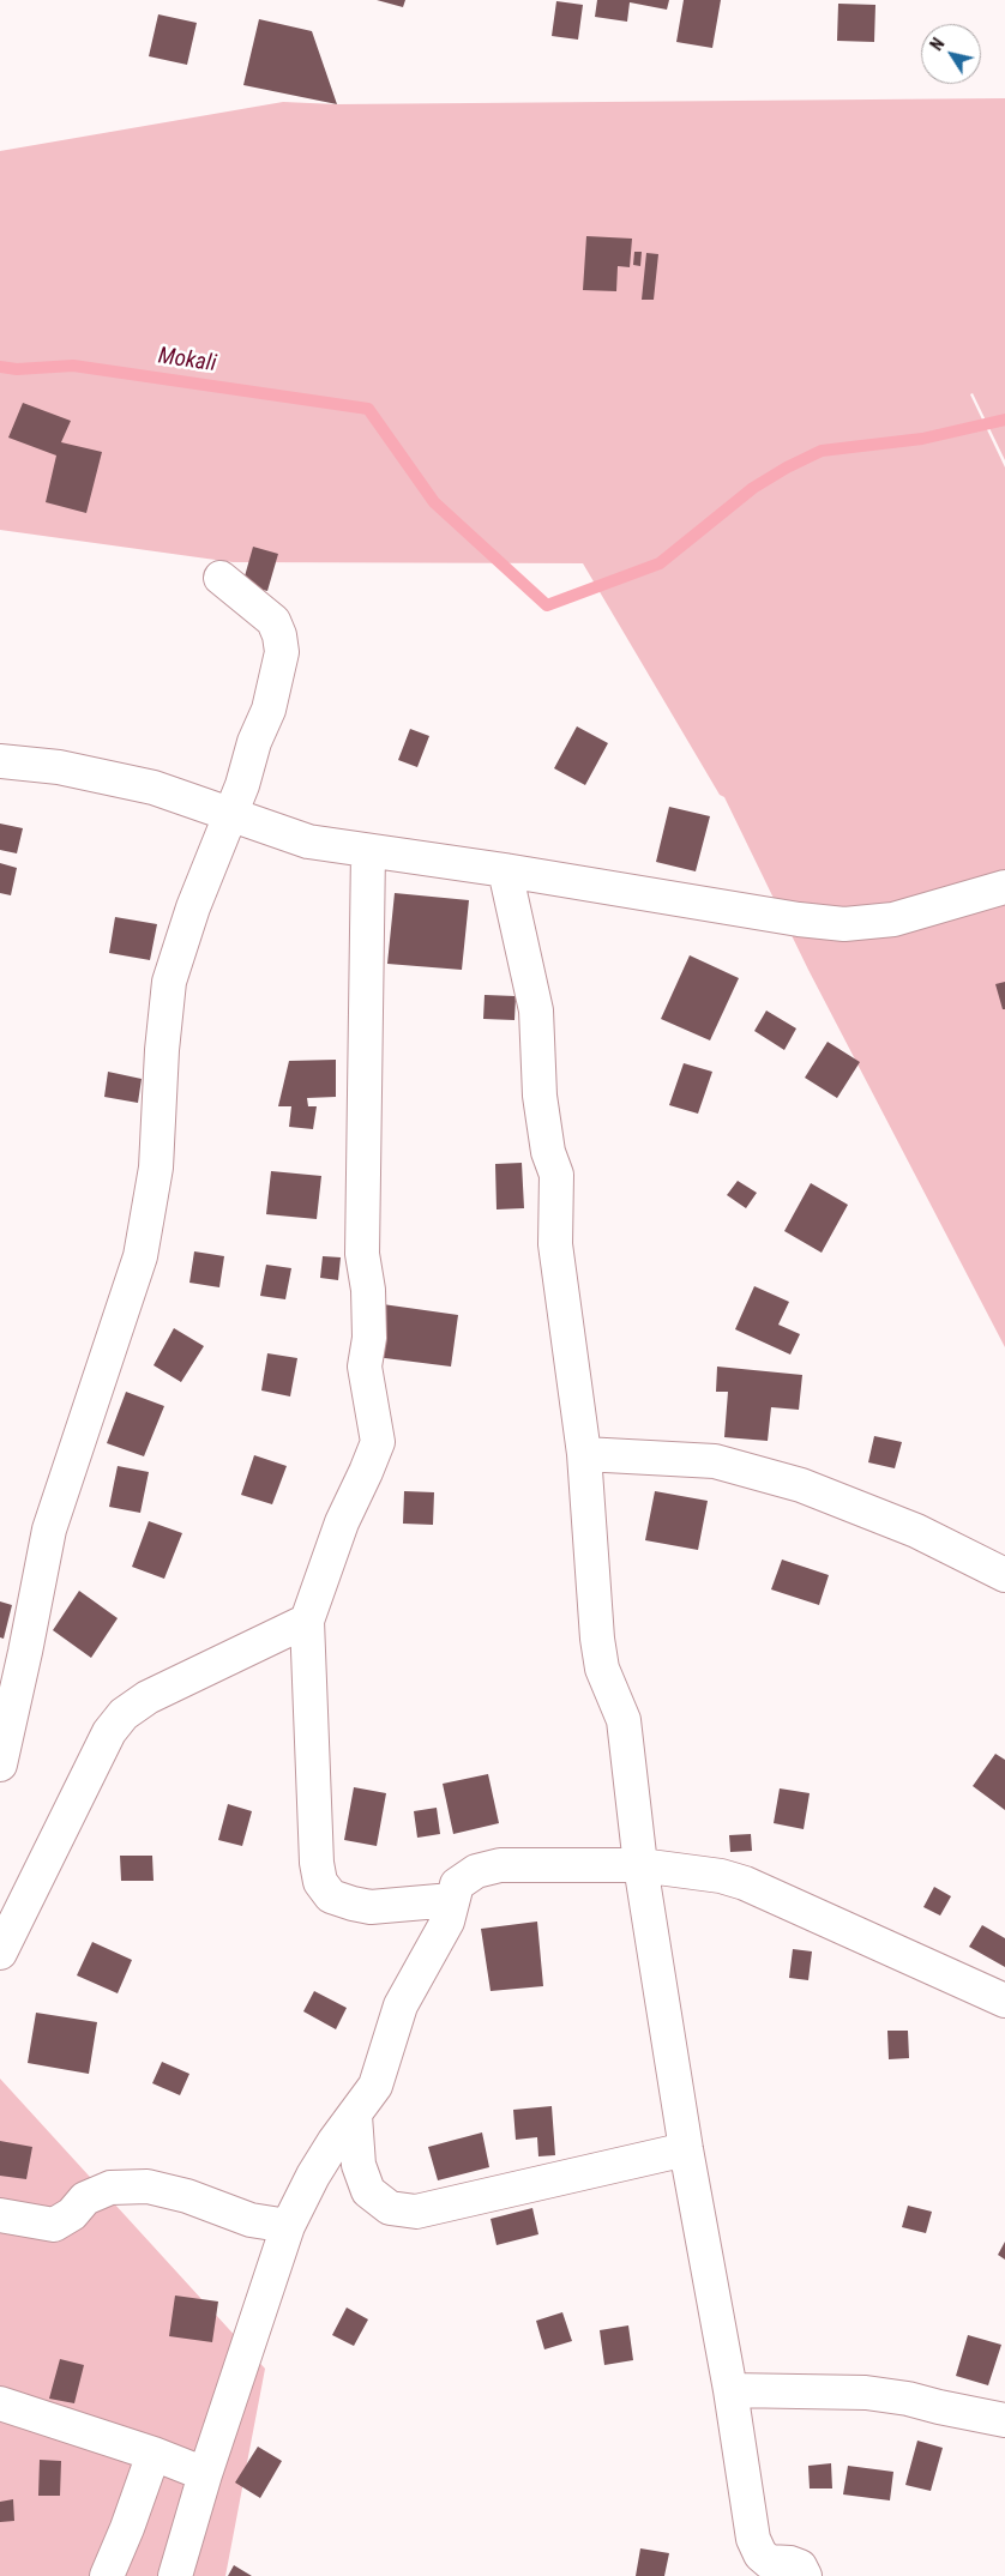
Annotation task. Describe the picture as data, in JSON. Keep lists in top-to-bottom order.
{
  "water": ["Mokali"],
  "north": "top left"
}
